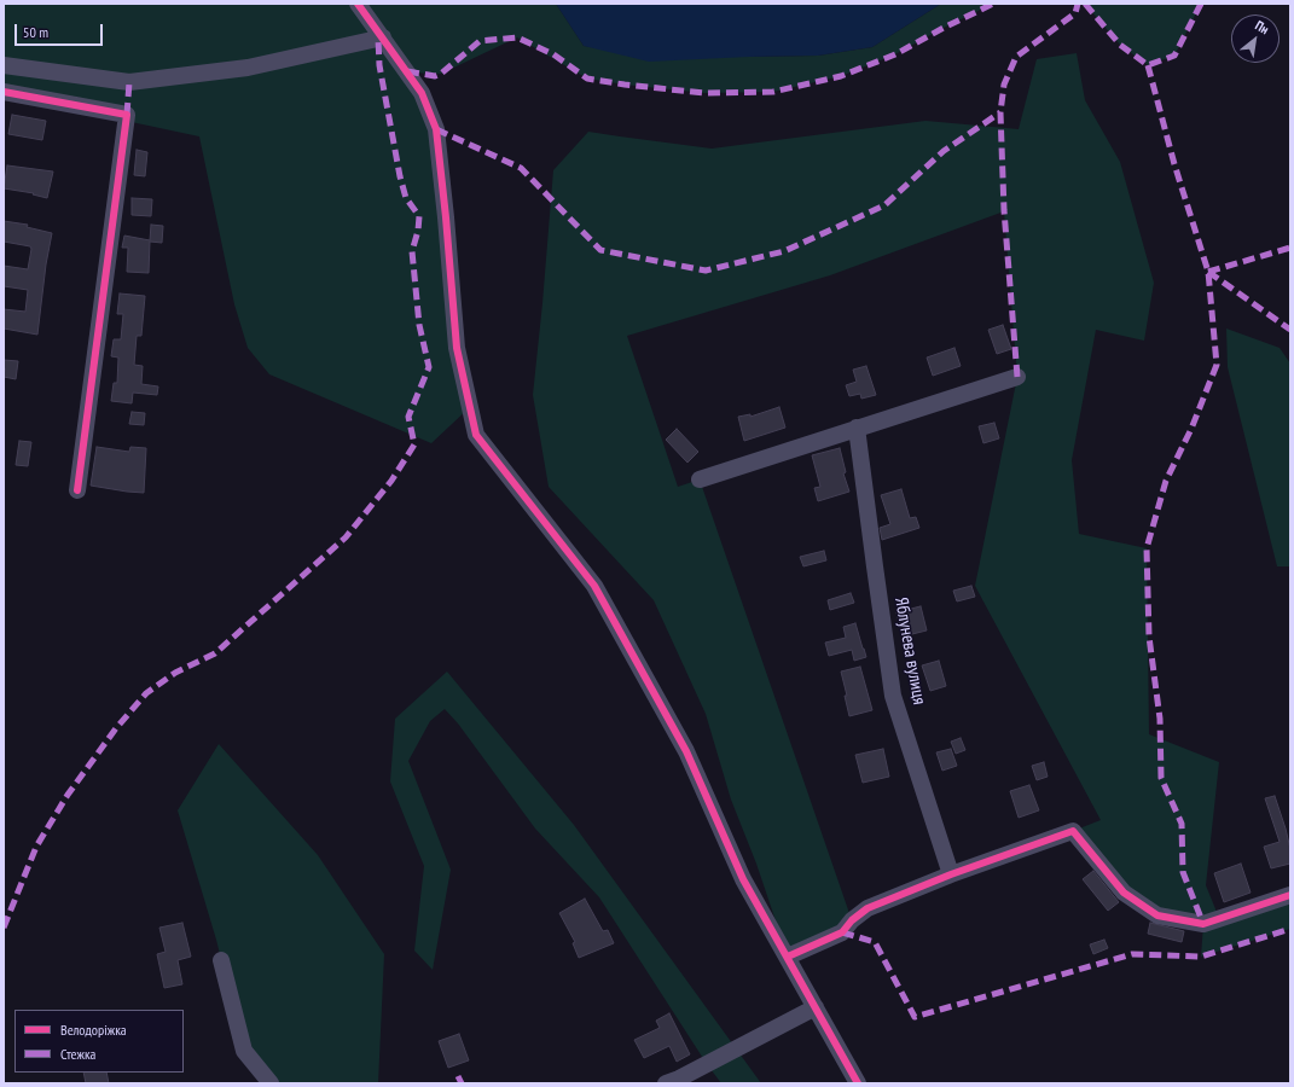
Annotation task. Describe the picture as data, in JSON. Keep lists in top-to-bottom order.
{
  "streets": {
    "street": ["Яблунева вулиця"]
  },
  "legend": ["Велодоріжка", "Стежка"],
  "scale_bar": "50 m",
  "north": "top right"
}
